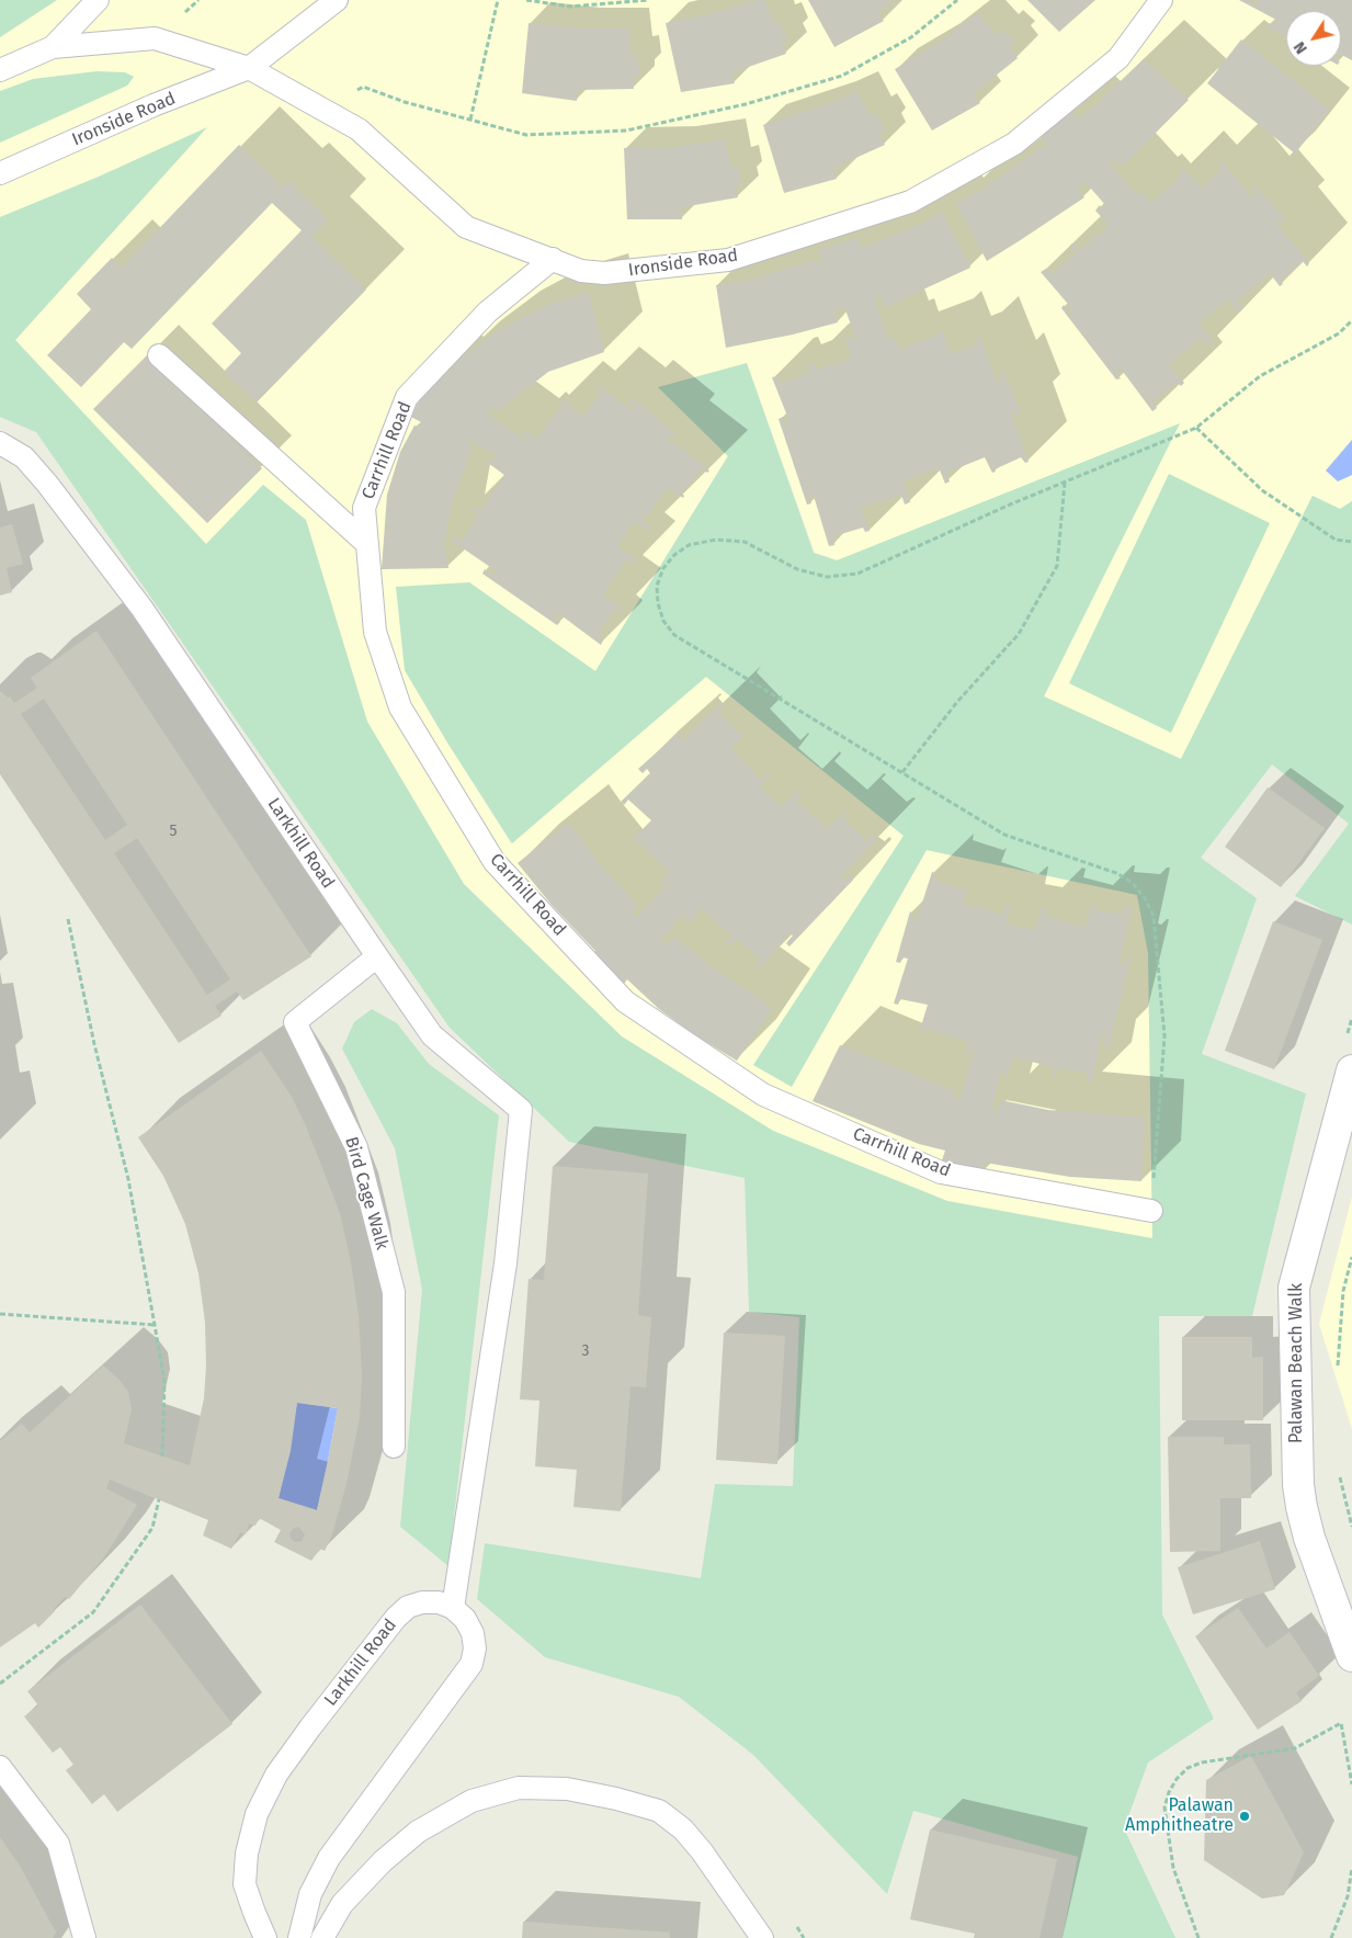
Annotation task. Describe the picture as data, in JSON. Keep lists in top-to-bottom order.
{
  "streets": {
    "street": ["Palawan Beach Walk"],
    "lane": [
      "Ironside Road",
      "Carrhill Road",
      "Larkhill Road",
      "Bird Cage Walk"
    ]
  },
  "crossings": [
    ["Ironside Road", "Carrhill Road"],
    ["Larkhill Road", "Bird Cage Walk"]
  ],
  "places": ["Palawan Amphitheatre"],
  "house_numbers": ["5", "3"],
  "north": "bottom left"
}
